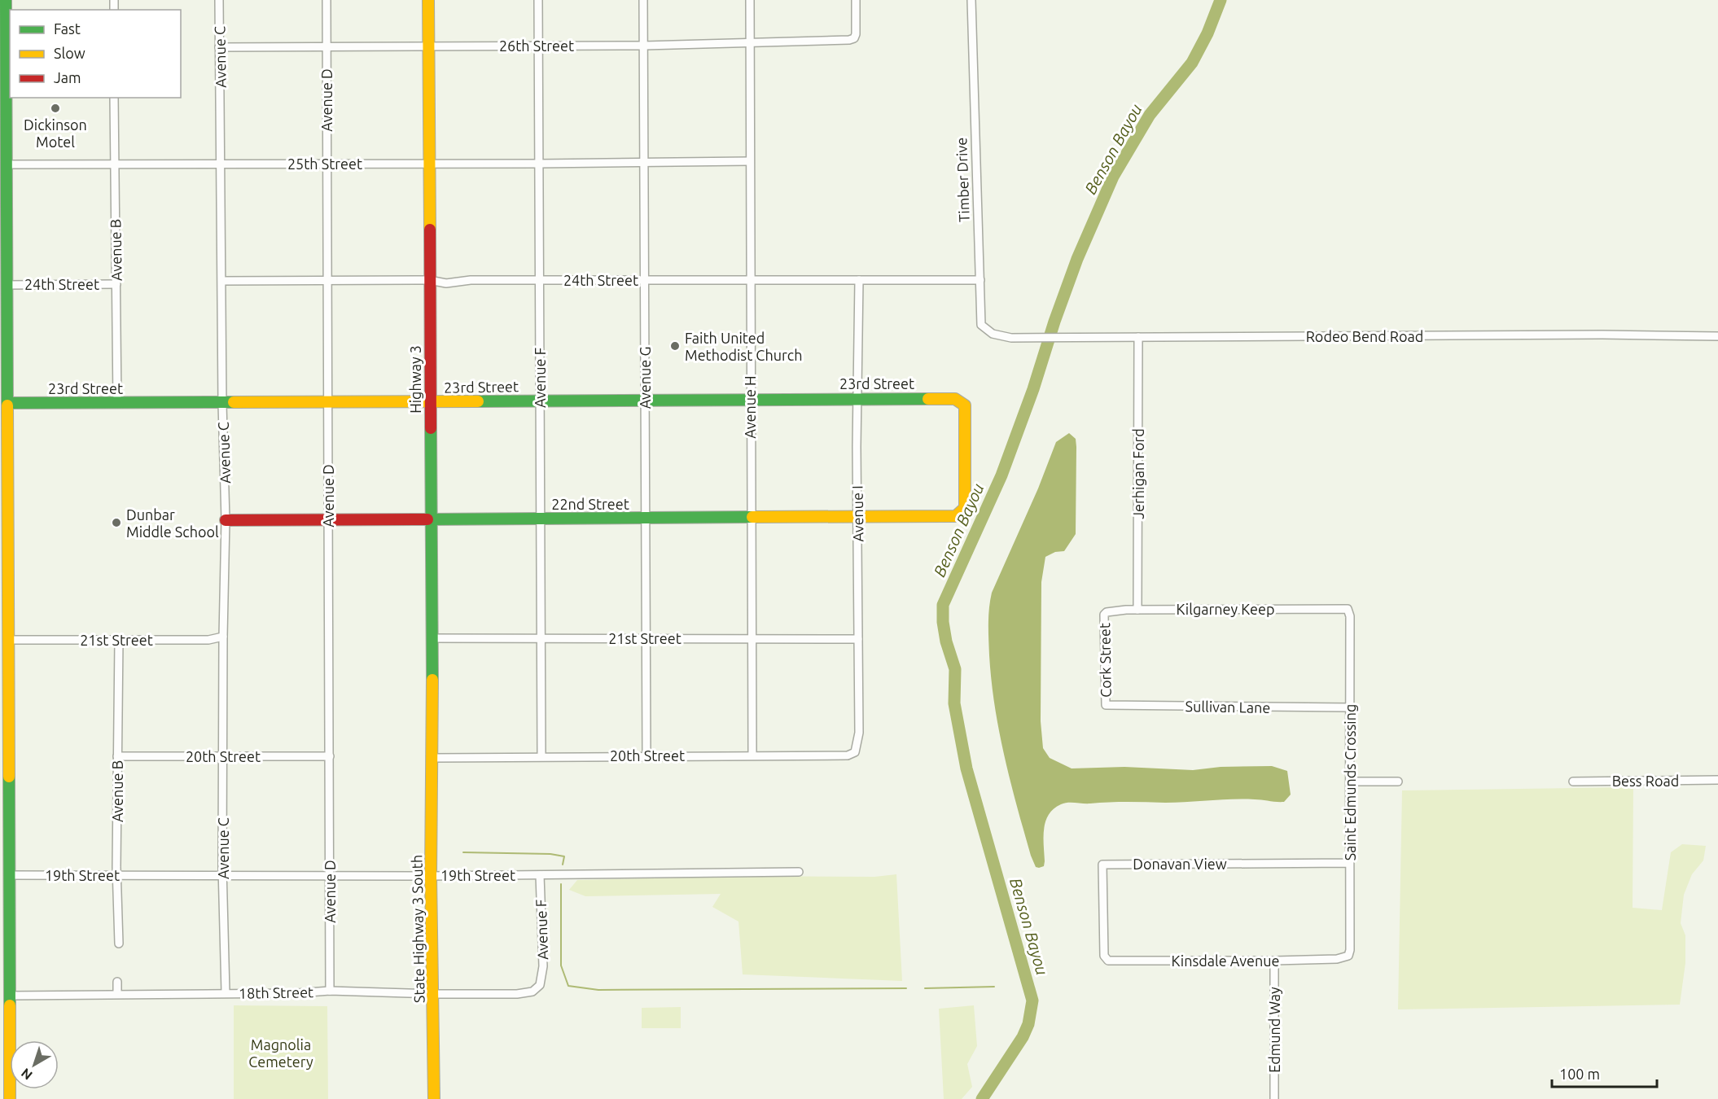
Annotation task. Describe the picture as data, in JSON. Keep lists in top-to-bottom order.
{
  "streets": {
    "street": [
      "26th Street",
      "Avenue C",
      "Avenue D",
      "25th Street",
      "Timber Drive",
      "Avenue B",
      "24th Street",
      "Rodeo Bend Road",
      "Avenue F",
      "Avenue G",
      "Highway 3",
      "23rd Street",
      "Avenue H",
      "Jerhigan Ford",
      "22nd Street",
      "Avenue I",
      "Kilgarney Keep",
      "21st Street",
      "Cork Street",
      "Sullivan Lane",
      "20th Street",
      "Bess Road",
      "Saint Edmunds Crossing",
      "Donavan View",
      "19th Street",
      "State Highway 3 South",
      "Kinsdale Avenue",
      "18th Street",
      "Edmund Way"
    ]
  },
  "crossings": [
    ["26th Street", "Avenue C"],
    ["26th Street", "Avenue D"],
    ["26th Street", "Avenue F"],
    ["26th Street", "Avenue G"],
    ["26th Street", "Highway 3"],
    ["26th Street", "Avenue H"],
    ["Avenue C", "25th Street"],
    ["Avenue C", "24th Street"],
    ["Avenue C", "23rd Street"],
    ["Avenue C", "22nd Street"],
    ["Avenue C", "21st Street"],
    ["Avenue C", "20th Street"],
    ["Avenue C", "19th Street"],
    ["Avenue C", "18th Street"],
    ["Avenue D", "25th Street"],
    ["Avenue D", "24th Street"],
    ["Avenue D", "23rd Street"],
    ["Avenue D", "22nd Street"],
    ["Avenue D", "20th Street"],
    ["Avenue D", "19th Street"],
    ["Avenue D", "18th Street"],
    ["25th Street", "Avenue B"],
    ["25th Street", "Avenue F"],
    ["25th Street", "Avenue G"],
    ["25th Street", "Highway 3"],
    ["25th Street", "Avenue H"],
    ["Timber Drive", "24th Street"],
    ["Timber Drive", "Rodeo Bend Road"],
    ["Avenue B", "24th Street"],
    ["Avenue B", "23rd Street"],
    ["Avenue B", "21st Street"],
    ["Avenue B", "20th Street"],
    ["Avenue B", "19th Street"],
    ["24th Street", "Avenue F"],
    ["24th Street", "Avenue G"],
    ["24th Street", "Highway 3"],
    ["24th Street", "Avenue H"],
    ["24th Street", "Avenue I"],
    ["Rodeo Bend Road", "Jerhigan Ford"],
    ["Avenue F", "23rd Street"],
    ["Avenue F", "22nd Street"],
    ["Avenue F", "21st Street"],
    ["Avenue F", "20th Street"],
    ["Avenue F", "19th Street"],
    ["Avenue F", "18th Street"],
    ["Avenue G", "23rd Street"],
    ["Avenue G", "22nd Street"],
    ["Avenue G", "21st Street"],
    ["Avenue G", "20th Street"],
    ["Highway 3", "23rd Street"],
    ["Highway 3", "22nd Street"],
    ["Highway 3", "21st Street"],
    ["Highway 3", "20th Street"],
    ["Highway 3", "State Highway 3 South"],
    ["23rd Street", "Avenue H"],
    ["23rd Street", "22nd Street"],
    ["23rd Street", "Avenue I"],
    ["Avenue H", "22nd Street"],
    ["Avenue H", "21st Street"],
    ["Avenue H", "20th Street"],
    ["Jerhigan Ford", "Kilgarney Keep"],
    ["22nd Street", "Avenue I"],
    ["Avenue I", "21st Street"],
    ["Avenue I", "20th Street"],
    ["Kilgarney Keep", "Cork Street"],
    ["Kilgarney Keep", "Saint Edmunds Crossing"],
    ["Cork Street", "Sullivan Lane"],
    ["Sullivan Lane", "Saint Edmunds Crossing"],
    ["20th Street", "State Highway 3 South"],
    ["Saint Edmunds Crossing", "Donavan View"],
    ["Saint Edmunds Crossing", "Kinsdale Avenue"],
    ["Donavan View", "Kinsdale Avenue"],
    ["19th Street", "State Highway 3 South"],
    ["State Highway 3 South", "18th Street"],
    ["Kinsdale Avenue", "Edmund Way"]
  ],
  "water": ["Benson Bayou"],
  "parks": ["Magnolia Cemetery"],
  "places": ["Dickinson Motel", "Faith United Methodist Church", "Dunbar Middle School"],
  "legend": ["Fast", "Slow", "Jam"],
  "scale_bar": "100 m",
  "north": "bottom left"
}
